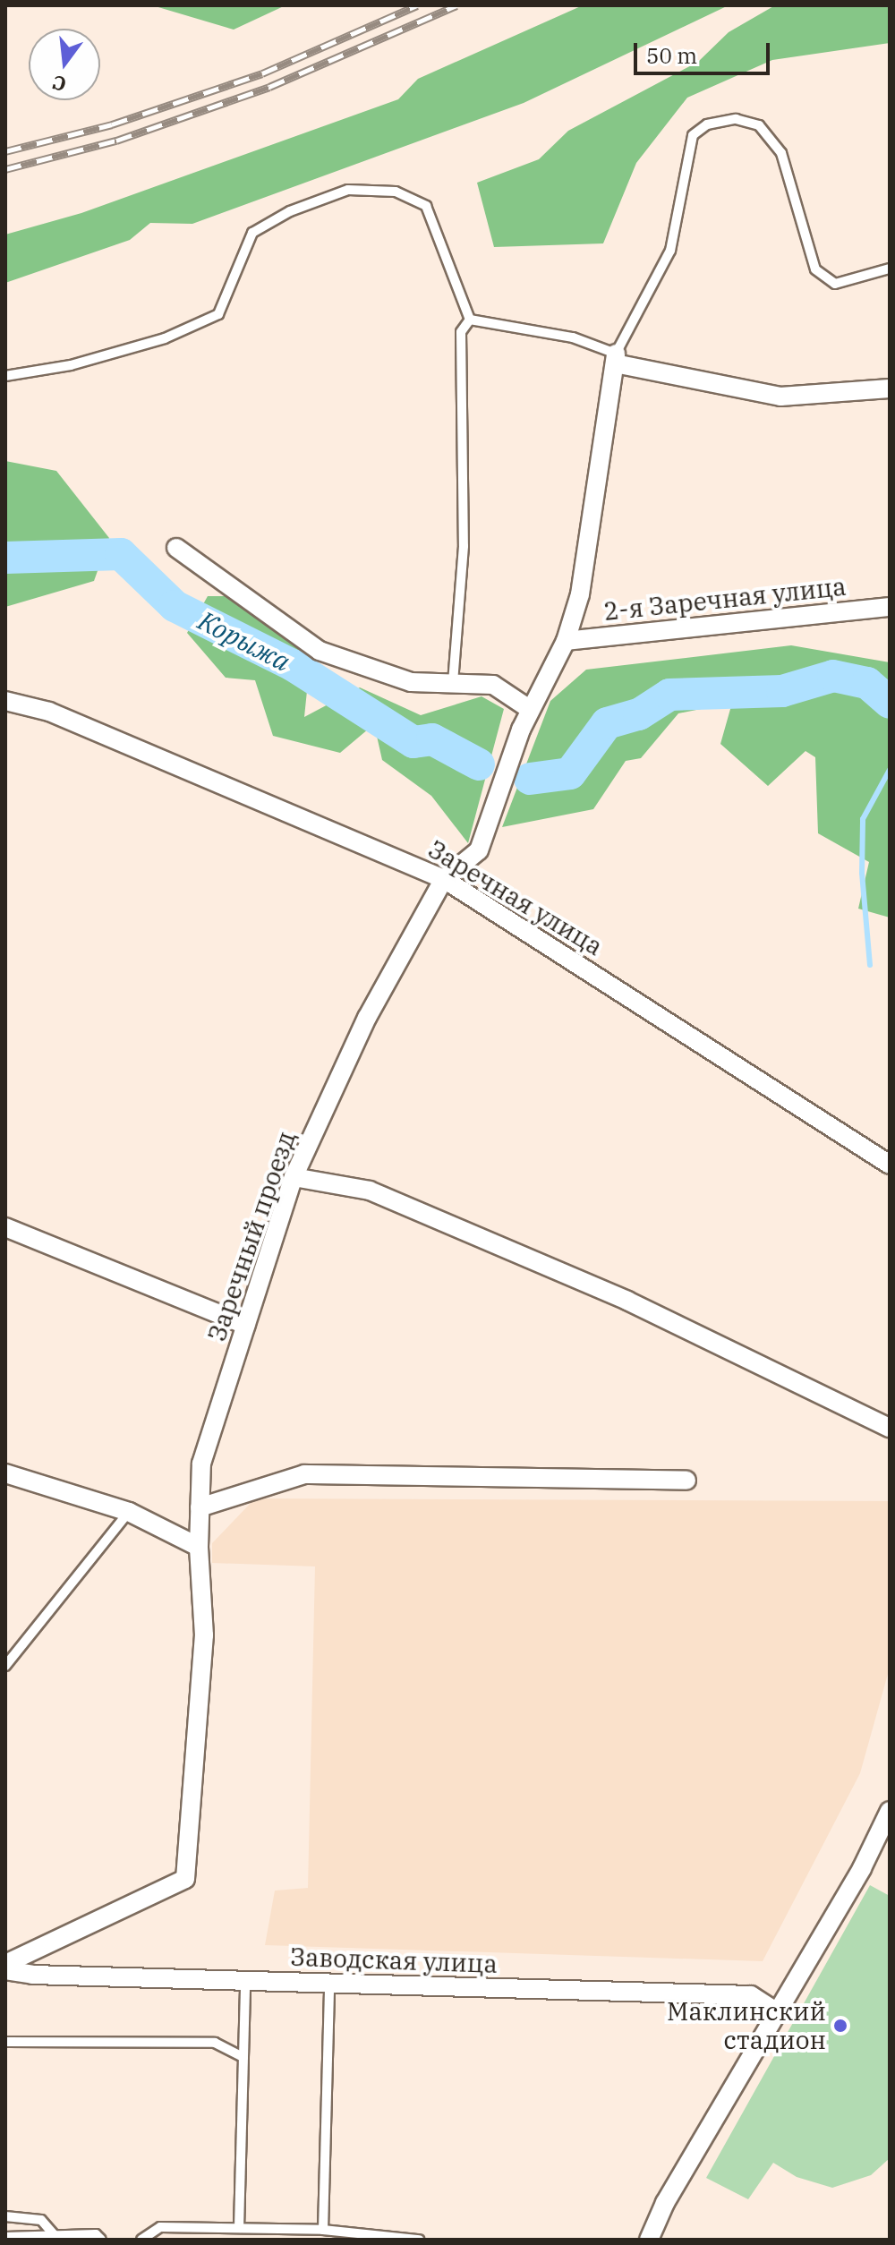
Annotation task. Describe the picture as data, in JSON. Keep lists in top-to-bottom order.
{
  "streets": {
    "street": [
      "2-я Заречная улица",
      "Заречная улица",
      "Заречный проезд",
      "Заводская улица"
    ]
  },
  "crossings": [
    ["Заречная улица", "Заречный проезд"]
  ],
  "water": ["Корыжа"],
  "places": ["Маклинский стадион"],
  "scale_bar": "50 m",
  "north": "bottom"
}
